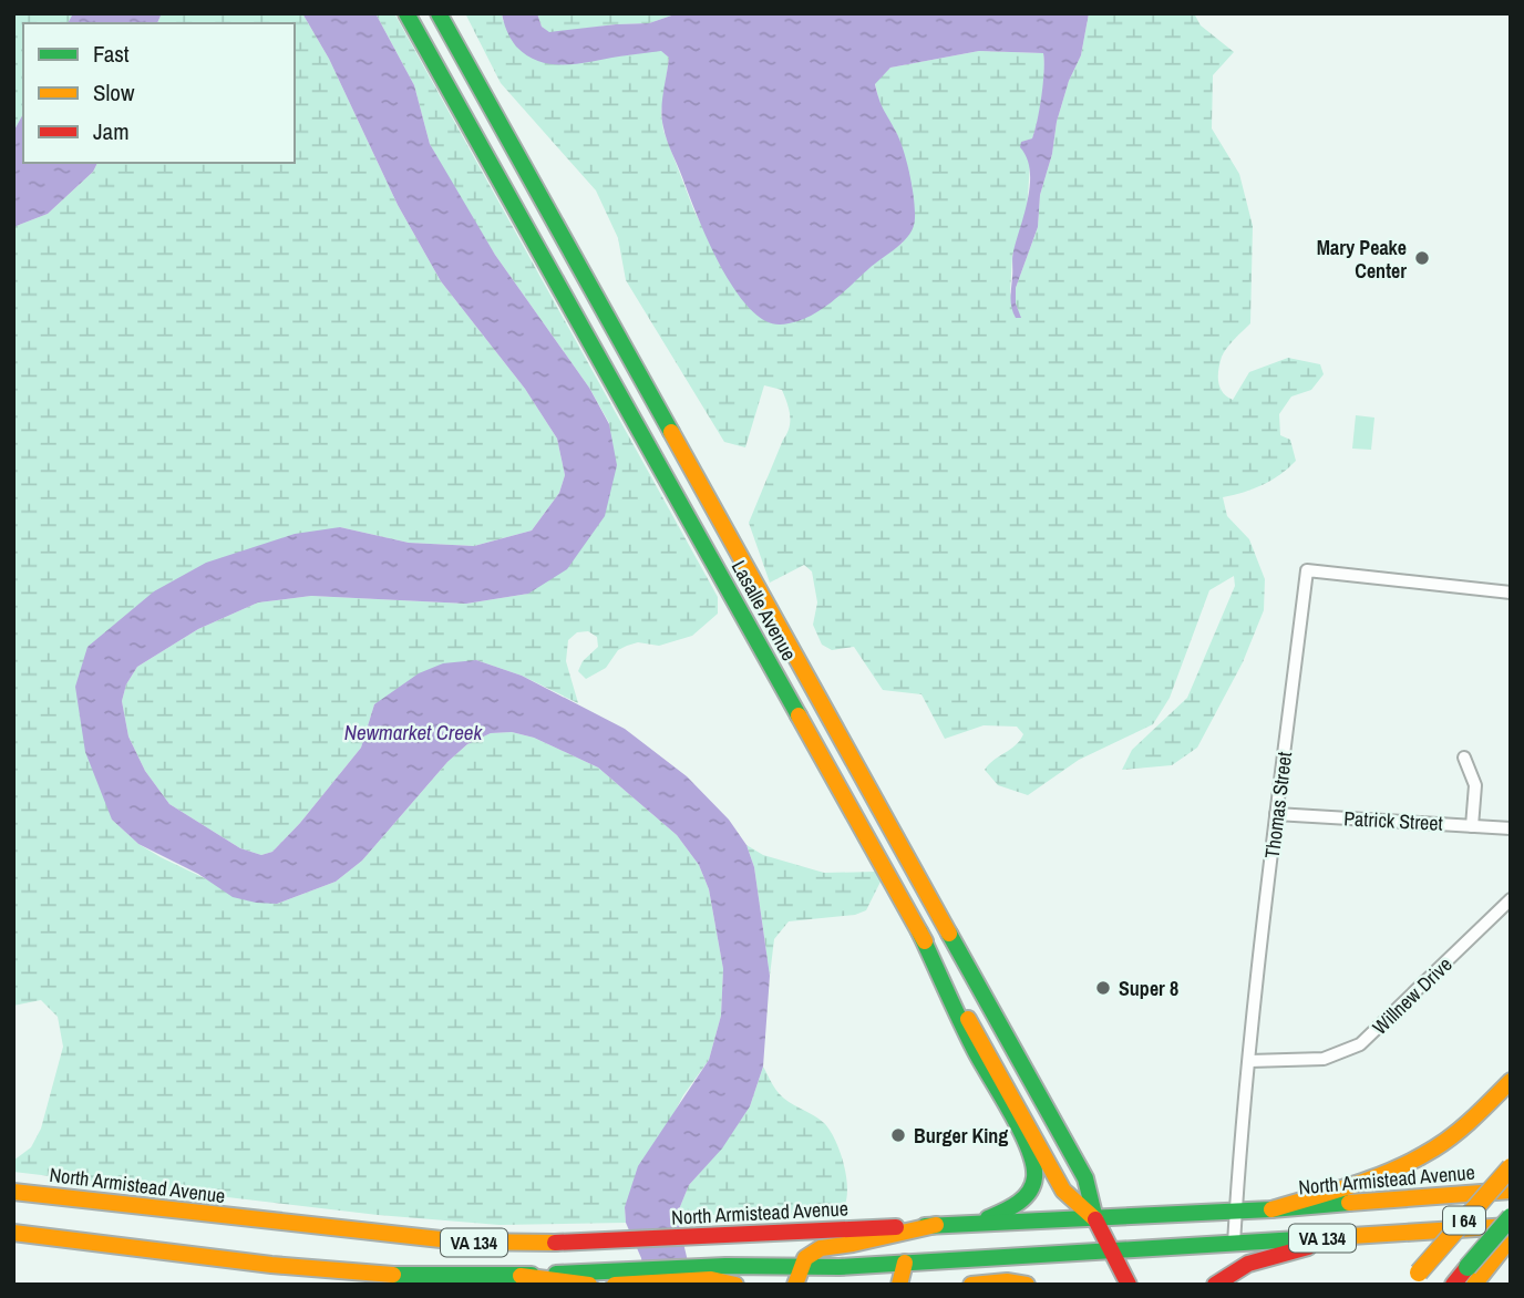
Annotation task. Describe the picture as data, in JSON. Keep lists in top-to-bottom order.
{
  "streets": {
    "main road": [
      "Lasalle Avenue",
      "North Armistead Avenue",
      "I 64",
      "VA 134"
    ],
    "street": ["Thomas Street", "Patrick Street", "Willnew Drive"]
  },
  "crossings": [
    ["Lasalle Avenue", "North Armistead Avenue"],
    ["Lasalle Avenue", "VA 134"],
    ["Thomas Street", "Patrick Street"],
    ["Thomas Street", "Willnew Drive"],
    ["Thomas Street", "North Armistead Avenue"],
    ["Thomas Street", "VA 134"]
  ],
  "water": ["Newmarket Creek"],
  "places": ["Mary Peake Center", "Super 8", "Burger King"],
  "legend": ["Fast", "Slow", "Jam"]
}
